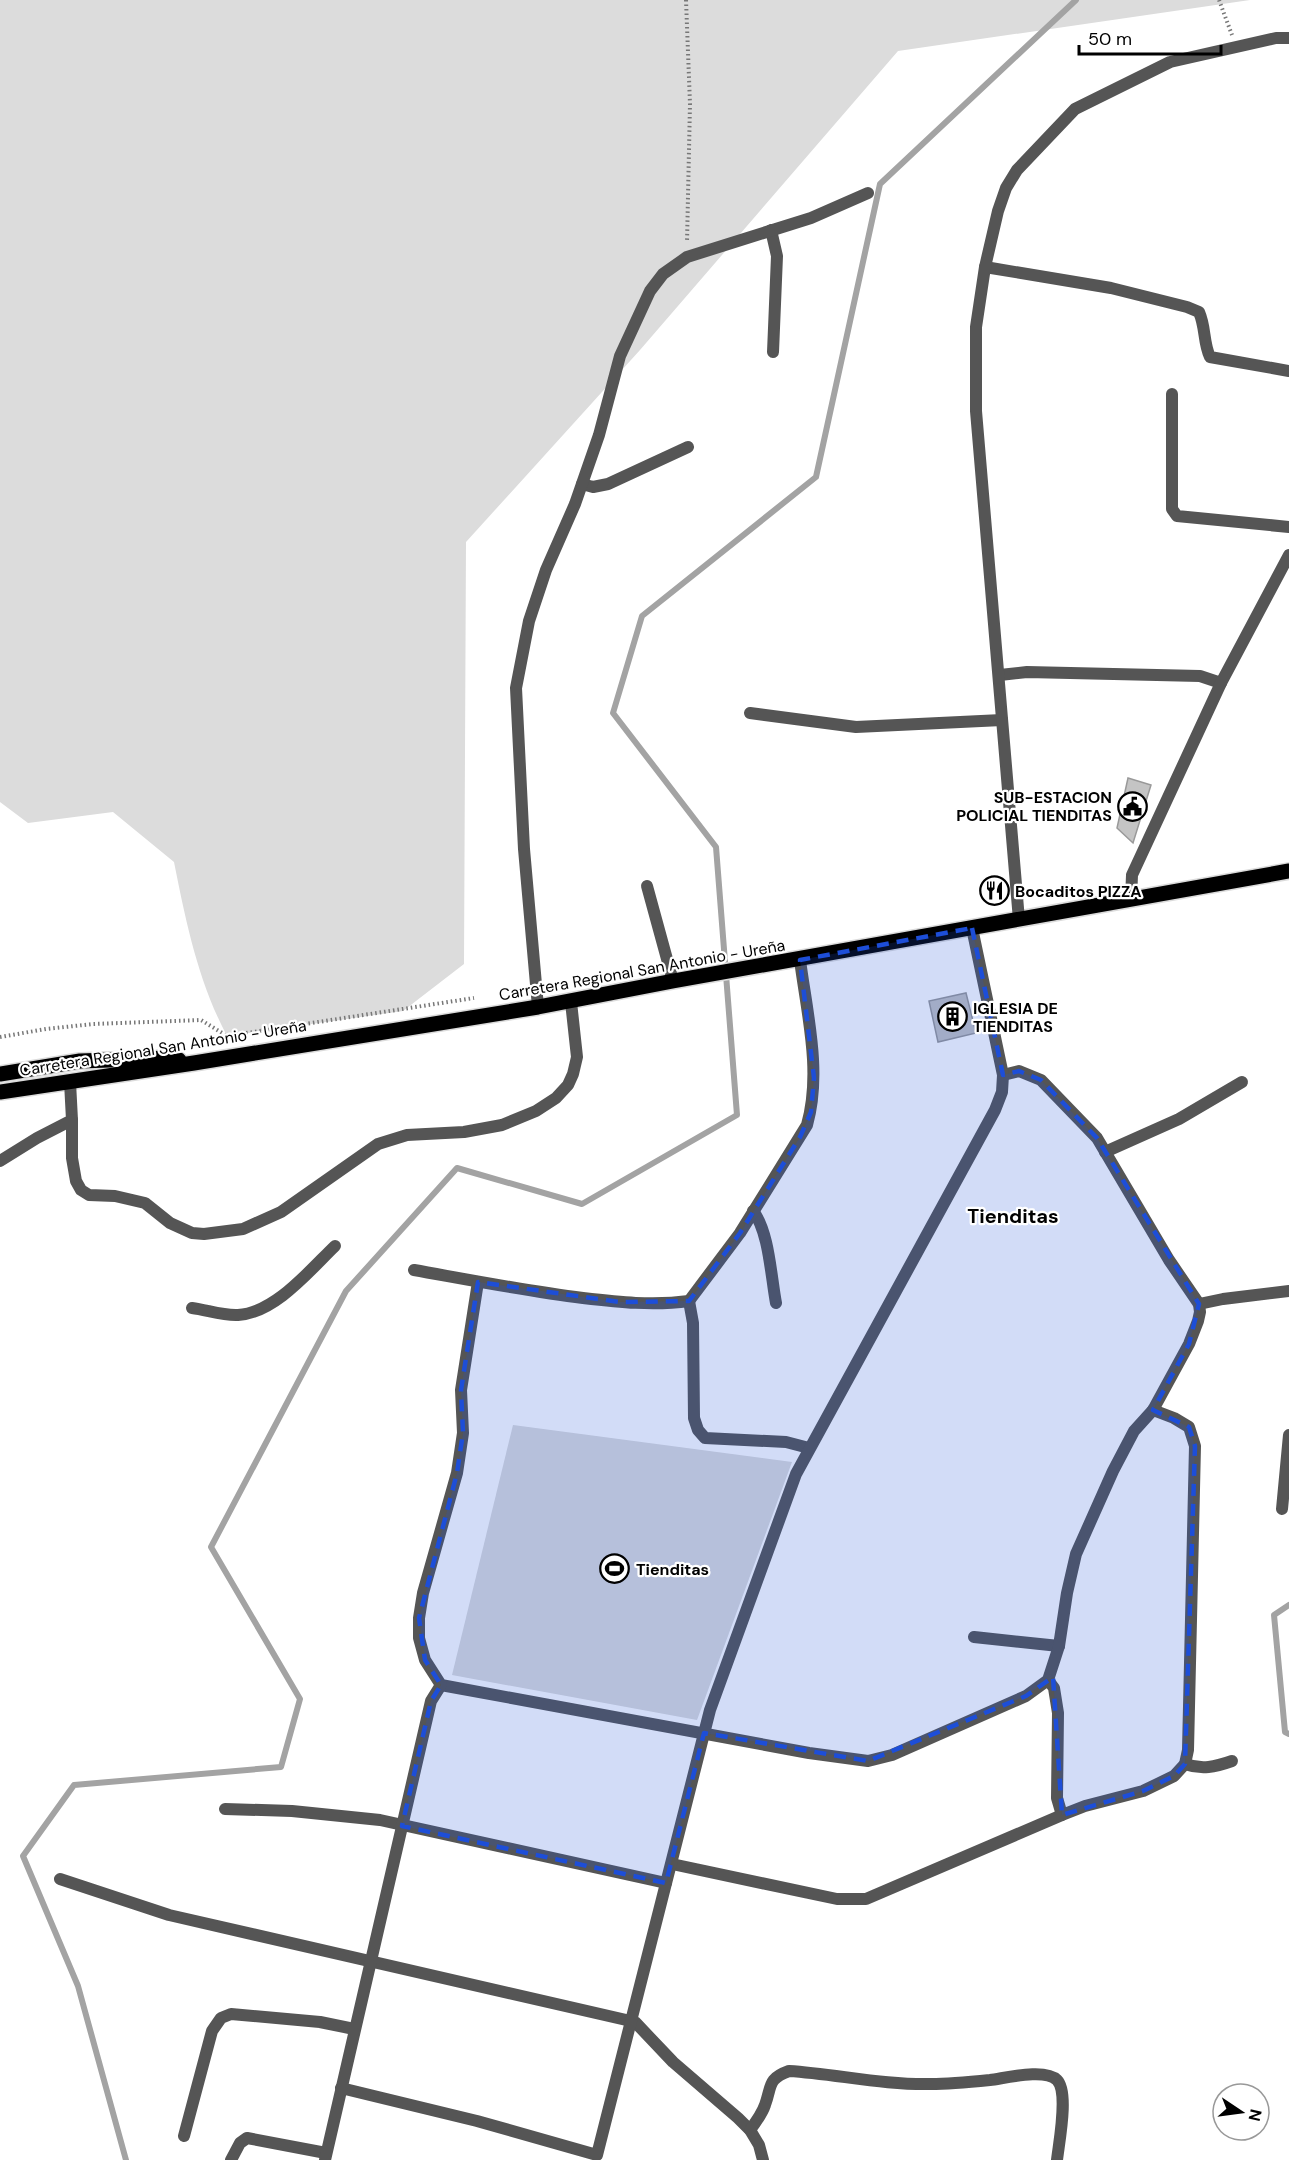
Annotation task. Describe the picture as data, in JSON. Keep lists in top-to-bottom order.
{
  "streets": {
    "main road": ["Carretera Regional San Antonio - Ureña"]
  },
  "districts": ["Tienditas"],
  "places": {
    "public building": ["SUB-ESTACION POLICIAL TIENDITAS"],
    "restaurant": ["Bocaditos PIZZA"],
    "building": ["IGLESIA DE TIENDITAS"],
    "sports": ["Tienditas"]
  },
  "scale_bar": "50 m",
  "north": "right"
}
